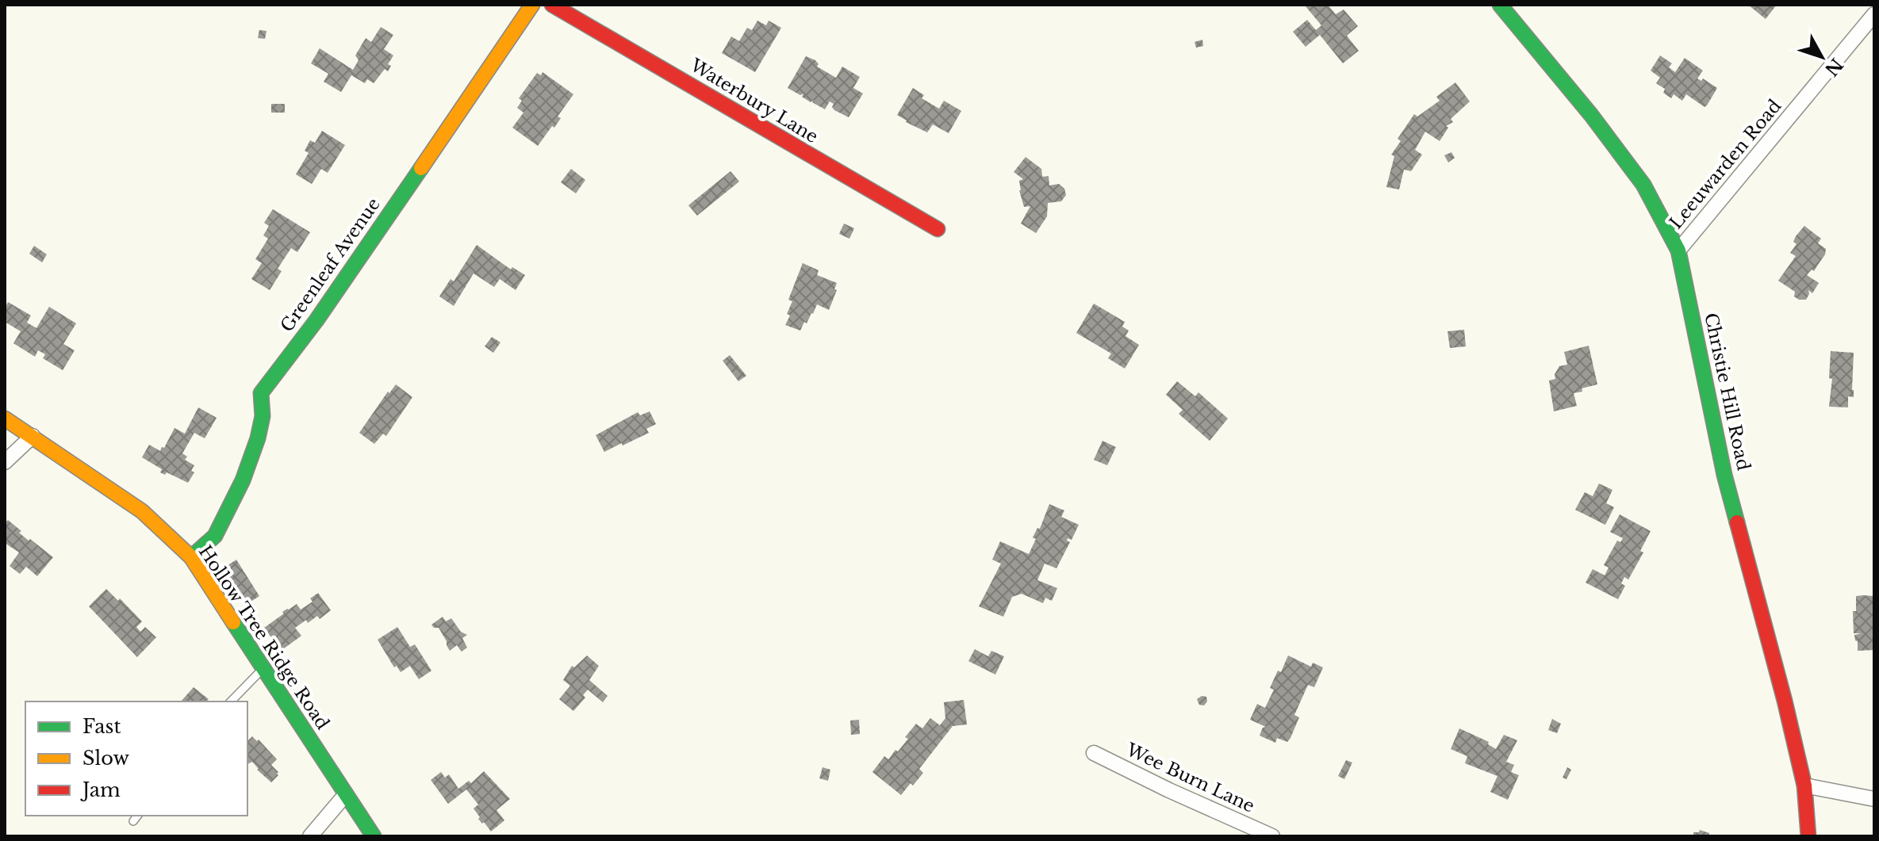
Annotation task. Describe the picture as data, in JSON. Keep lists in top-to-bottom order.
{
  "streets": {
    "street": [
      "Waterbury Lane",
      "Leeuwarden Road",
      "Greenleaf Avenue",
      "Christie Hill Road",
      "Hollow Tree Ridge Road",
      "Wee Burn Lane"
    ]
  },
  "crossings": [
    ["Leeuwarden Road", "Christie Hill Road"],
    ["Greenleaf Avenue", "Hollow Tree Ridge Road"]
  ],
  "legend": ["Fast", "Slow", "Jam"],
  "north": "bottom right"
}
